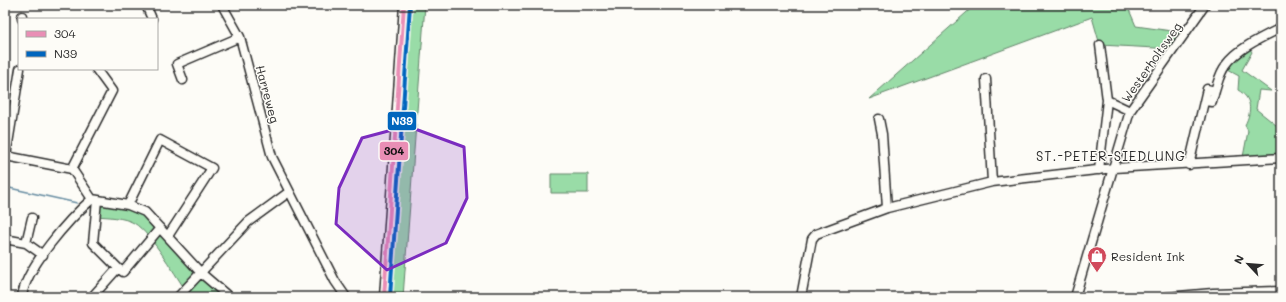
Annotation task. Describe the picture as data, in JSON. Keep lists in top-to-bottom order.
{
  "streets": {
    "street": ["Westerholtsweg", "Harreweg"]
  },
  "districts": ["ST.-PETER-SIEDLUNG"],
  "places": {
    "shop": ["Resident Ink"]
  },
  "lines": ["transit line 304", "transit line N39"],
  "legend": ["304", "N39"],
  "north": "top left"
}
